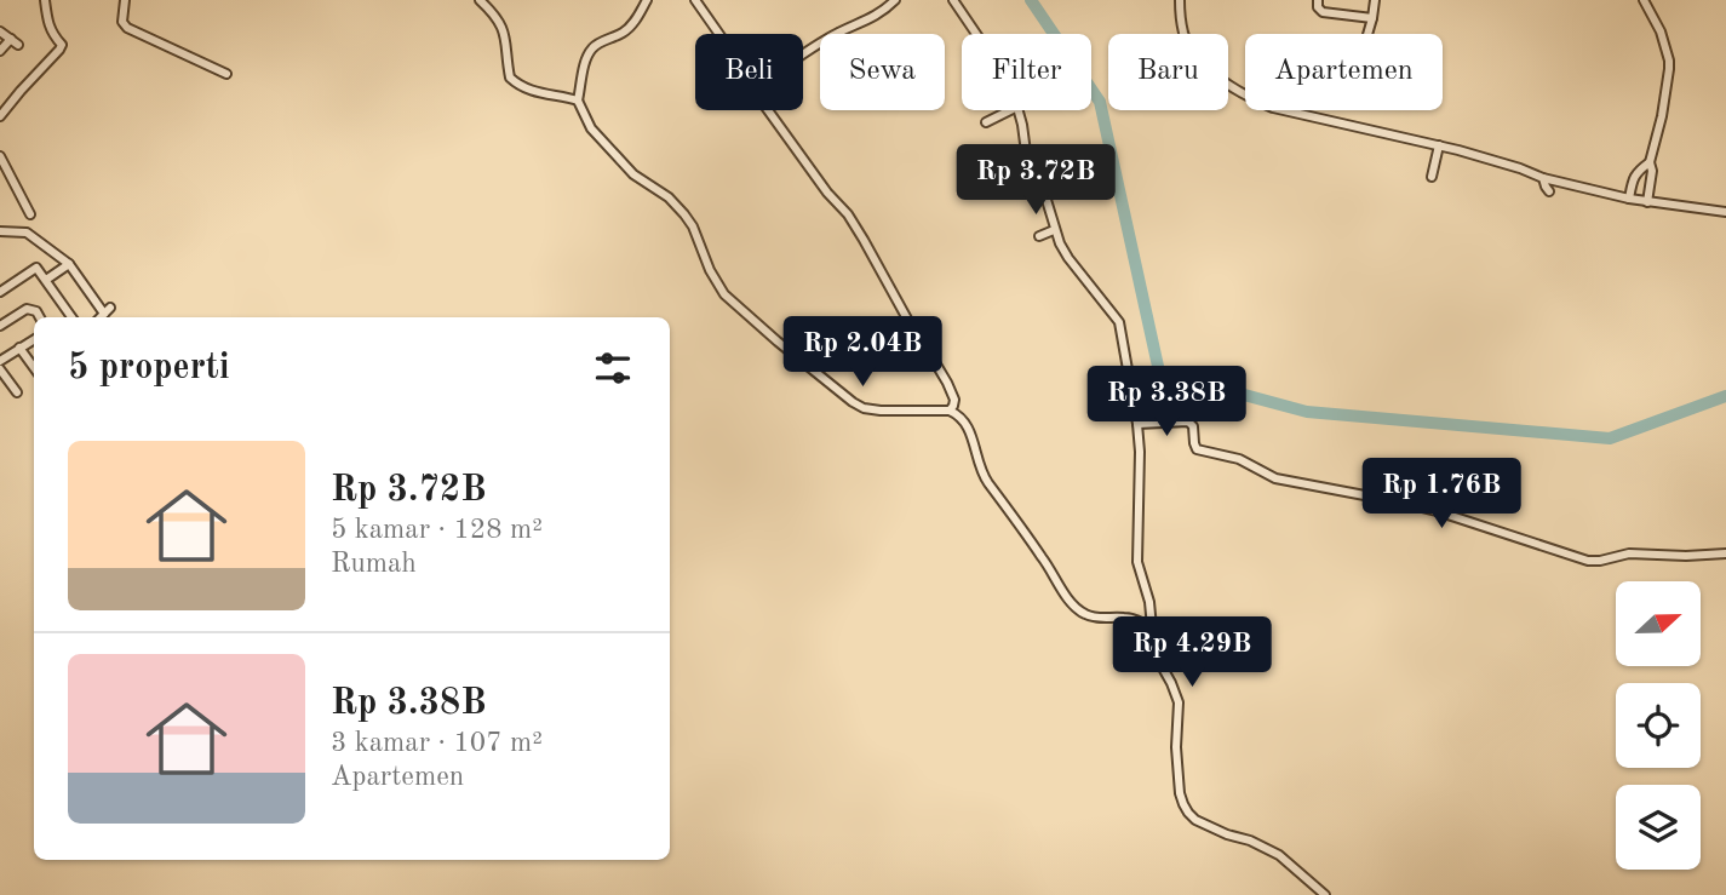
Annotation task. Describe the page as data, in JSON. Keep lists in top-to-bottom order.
{
  "north": "right",
  "page": {
    "chip": [
      "Beli",
      "Sewa",
      "Filter",
      "Baru",
      "Apartemen"
    ],
    "price": [
      "Rp 3.72B",
      "Rp 2.04B",
      "Rp 3.38B",
      "Rp 1.76B",
      "Rp 4.29B"
    ],
    "heading": "5 properti",
    "list": [
      {
        "name": "Rp 3.72B",
        "note": "5 kamar · 128 m² · Rumah"
      },
      {
        "name": "Rp 3.38B",
        "note": "3 kamar · 107 m² · Apartemen"
      }
    ]
  }
}
